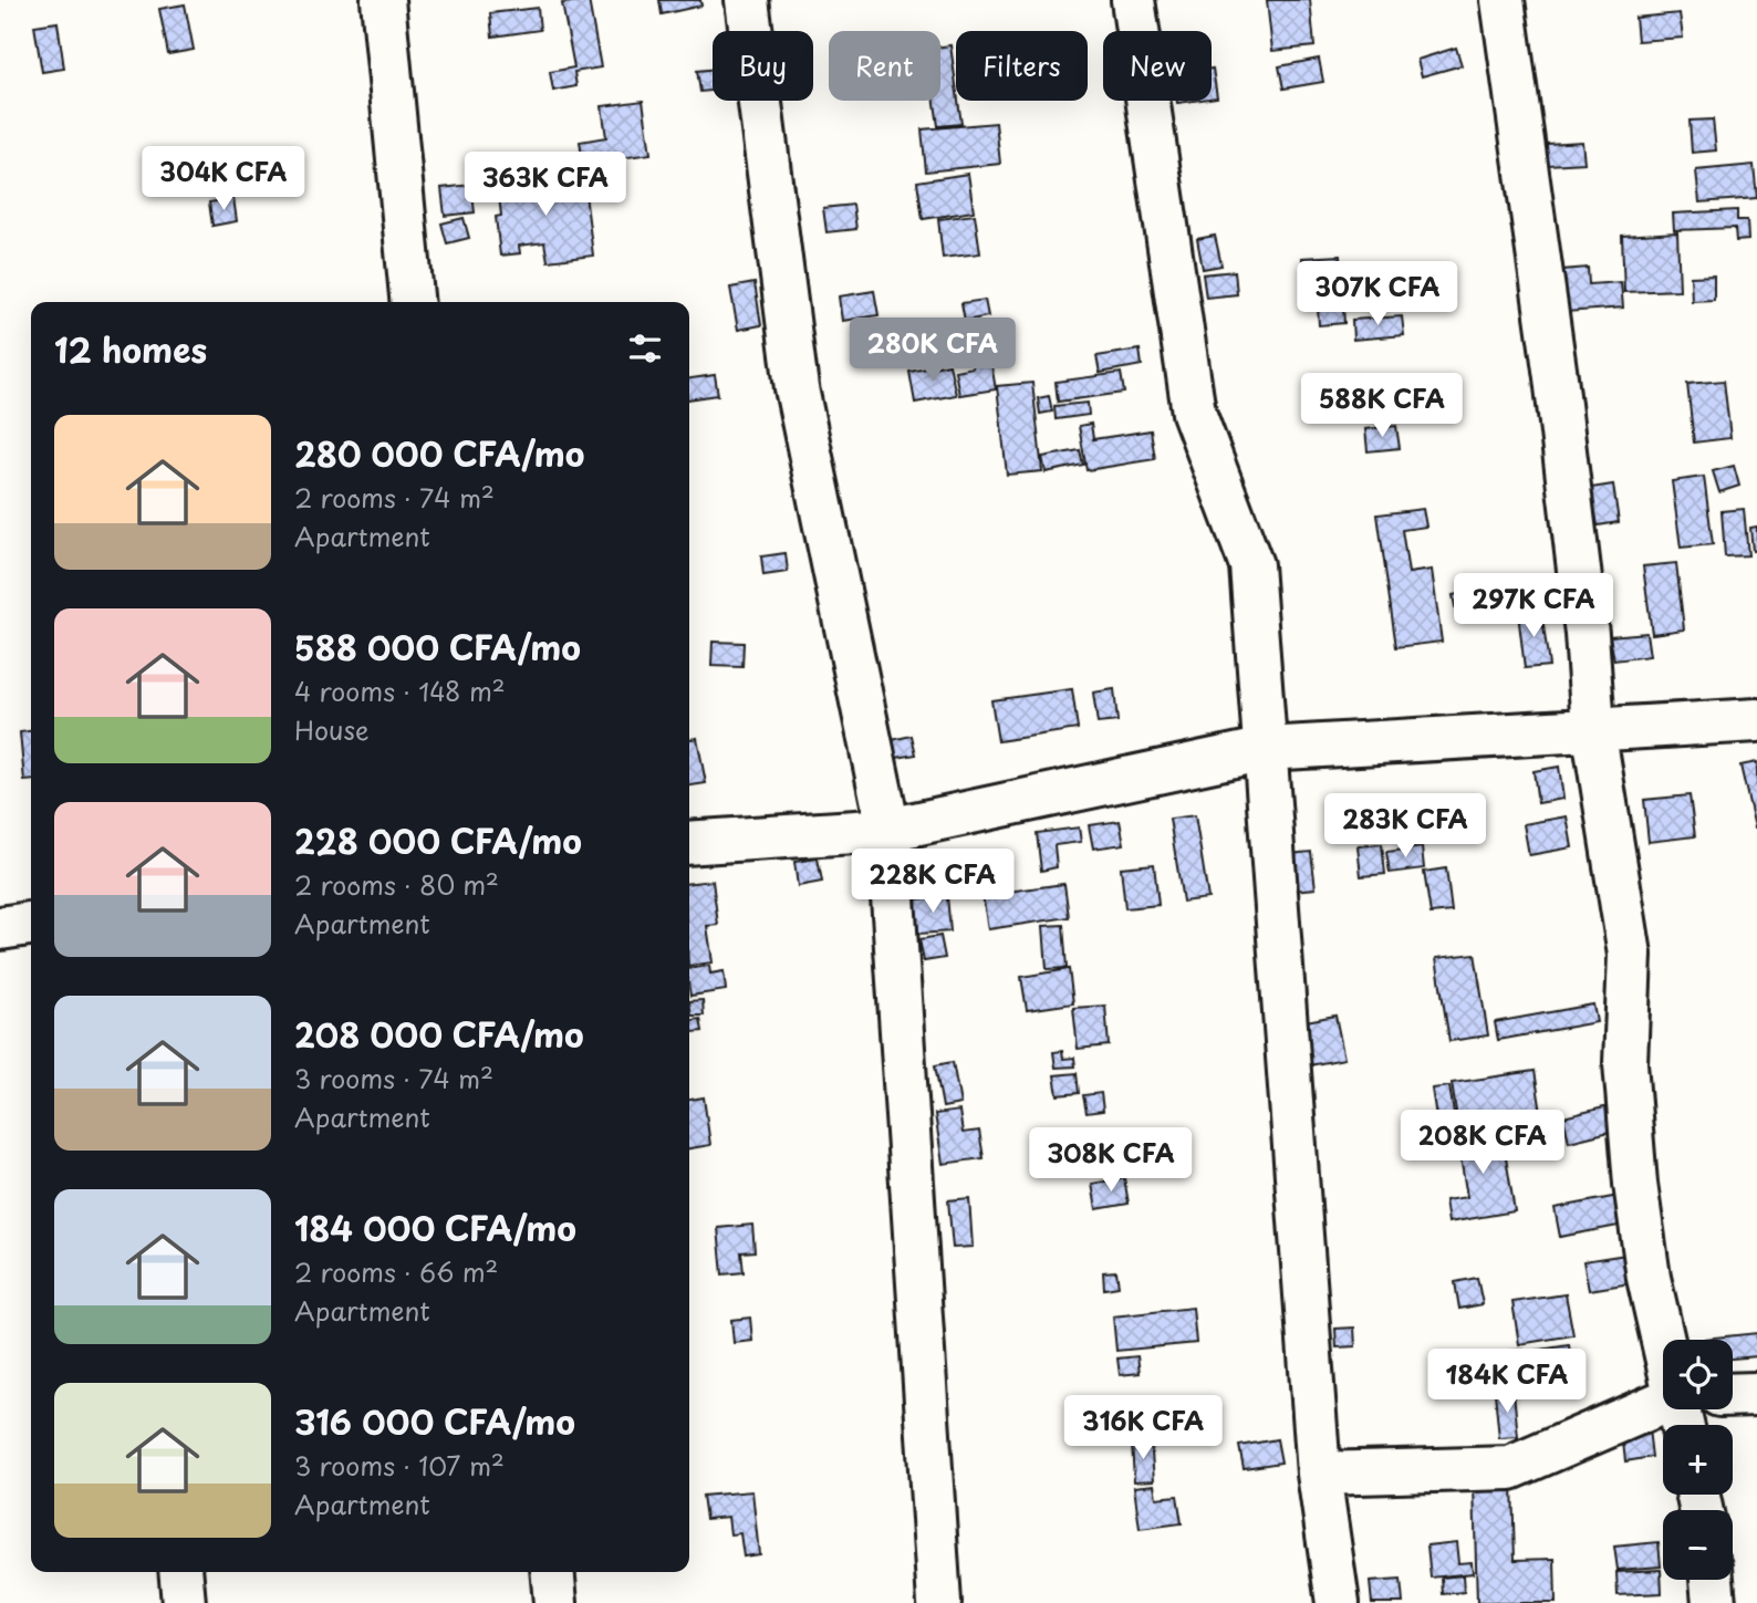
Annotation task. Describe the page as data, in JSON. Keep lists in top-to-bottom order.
{
  "page": {
    "chip": [
      "Buy",
      "Rent",
      "Filters",
      "New"
    ],
    "price": [
      "304K CFA",
      "363K CFA",
      "307K CFA",
      "280K CFA",
      "588K CFA",
      "297K CFA",
      "283K CFA",
      "228K CFA",
      "208K CFA",
      "308K CFA",
      "184K CFA",
      "316K CFA"
    ],
    "heading": "12 homes",
    "list": [
      {
        "name": "280 000 CFA/mo",
        "note": "2 rooms · 74 m² · Apartment"
      },
      {
        "name": "588 000 CFA/mo",
        "note": "4 rooms · 148 m² · House"
      },
      {
        "name": "228 000 CFA/mo",
        "note": "2 rooms · 80 m² · Apartment"
      },
      {
        "name": "208 000 CFA/mo",
        "note": "3 rooms · 74 m² · Apartment"
      },
      {
        "name": "184 000 CFA/mo",
        "note": "2 rooms · 66 m² · Apartment"
      },
      {
        "name": "316 000 CFA/mo",
        "note": "3 rooms · 107 m² · Apartment"
      }
    ],
    "map_buttons": ["+", "−"]
  }
}
